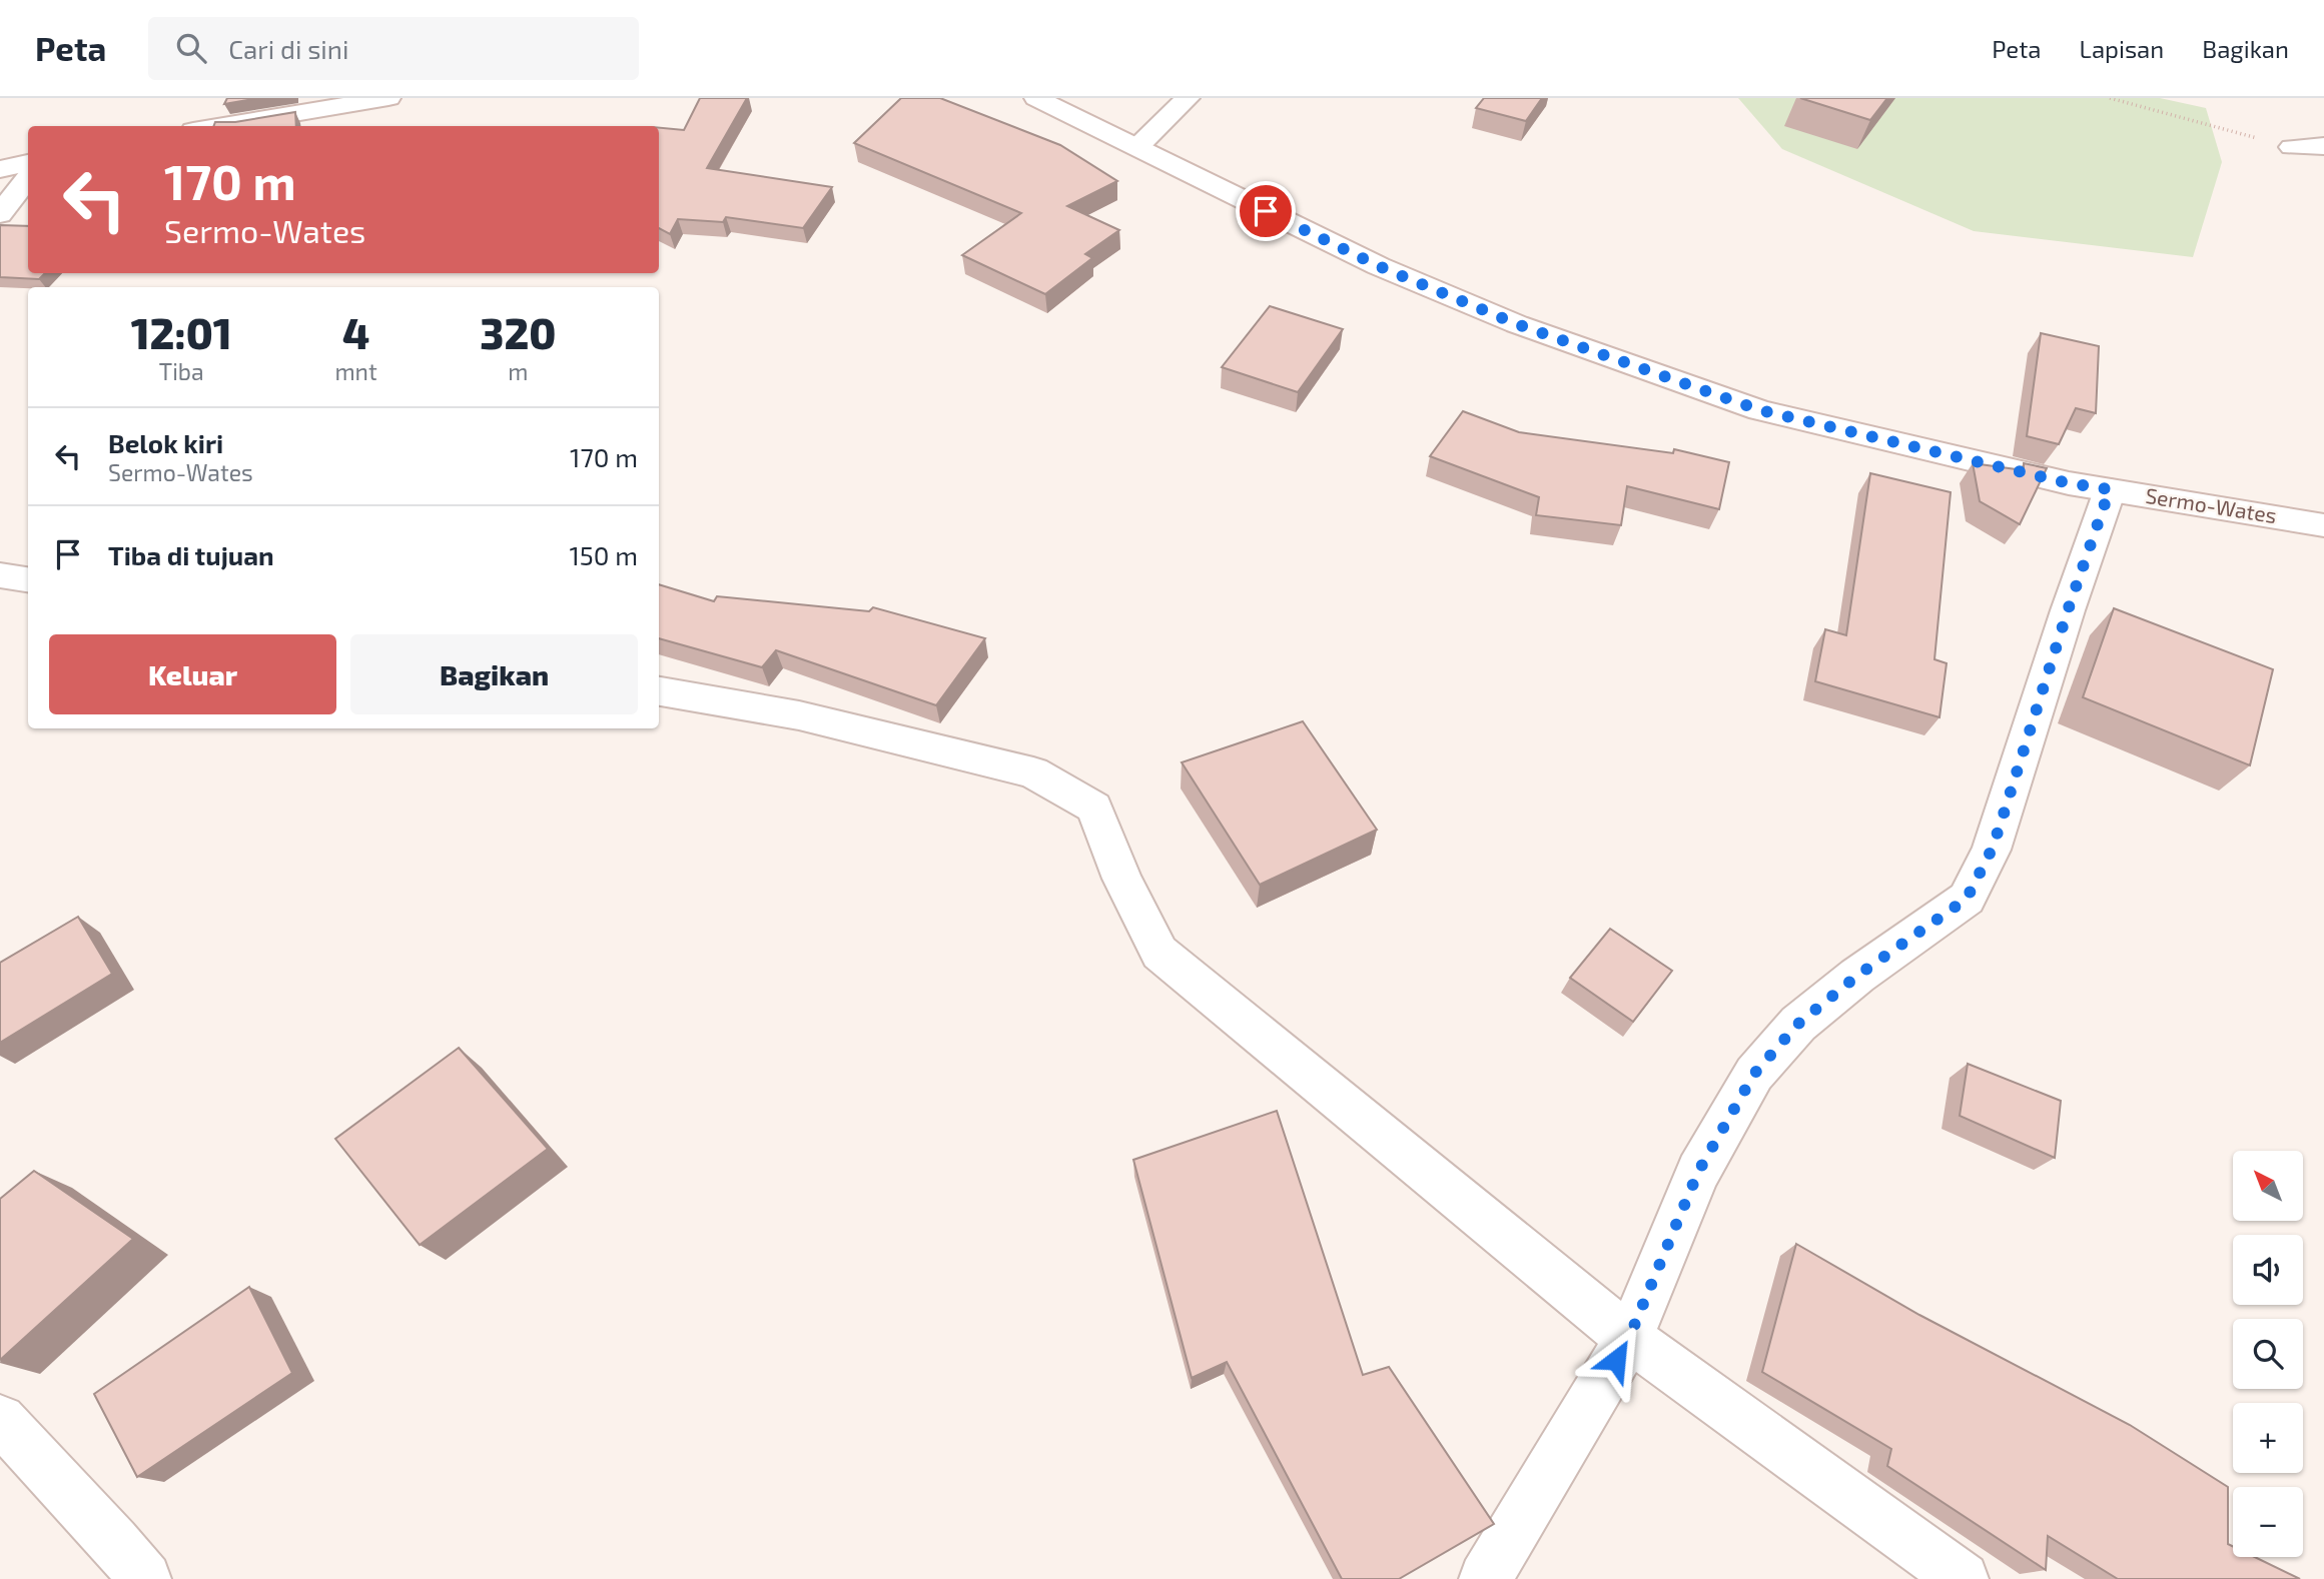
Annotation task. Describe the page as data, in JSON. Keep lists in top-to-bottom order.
{
  "streets": {
    "street": ["Sermo-Wates"]
  },
  "north": "top left",
  "page": {
    "header": "Peta",
    "search": "Cari di sini",
    "nav": ["Peta", "Lapisan", "Bagikan"],
    "turn": ["170 m", "Sermo-Wates"],
    "eta": [
      "12:01",
      "Tiba",
      "4",
      "mnt",
      "320",
      "m"
    ],
    "list": [
      {
        "name": "Belok kiri",
        "note": "Sermo-Wates",
        "value": "170 m"
      },
      {
        "name": "Tiba di tujuan",
        "value": "150 m"
      }
    ],
    "buttons": ["Keluar", "Bagikan"],
    "map_buttons": ["+", "−"]
  }
}
